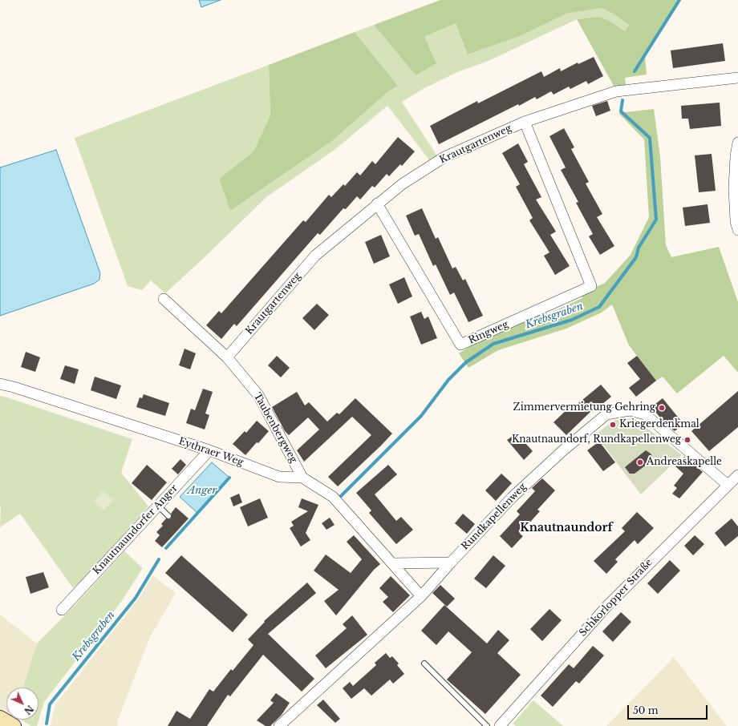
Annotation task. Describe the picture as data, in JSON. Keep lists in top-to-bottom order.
{
  "streets": {
    "street": [
      "Krautgartenweg",
      "Ringweg",
      "Taubenbergweg",
      "Eythraer Weg",
      "Rundkapellenweg",
      "Knautnaundorfer Anger",
      "Schkorlopper Straße"
    ]
  },
  "crossings": [
    ["Krautgartenweg", "Ringweg"],
    ["Krautgartenweg", "Taubenbergweg"],
    ["Taubenbergweg", "Eythraer Weg"],
    ["Eythraer Weg", "Rundkapellenweg"],
    ["Eythraer Weg", "Knautnaundorfer Anger"],
    ["Rundkapellenweg", "Schkorlopper Straße"]
  ],
  "districts": ["Knautnaundorf"],
  "water": ["Krebsgraben", "Anger"],
  "places": [
    "Zimmervermietung Gehring",
    "Kriegerdenkmal",
    "Knautnaundorf, Rundkapellenweg",
    "Andreaskapelle"
  ],
  "scale_bar": "50 m",
  "north": "bottom right"
}
